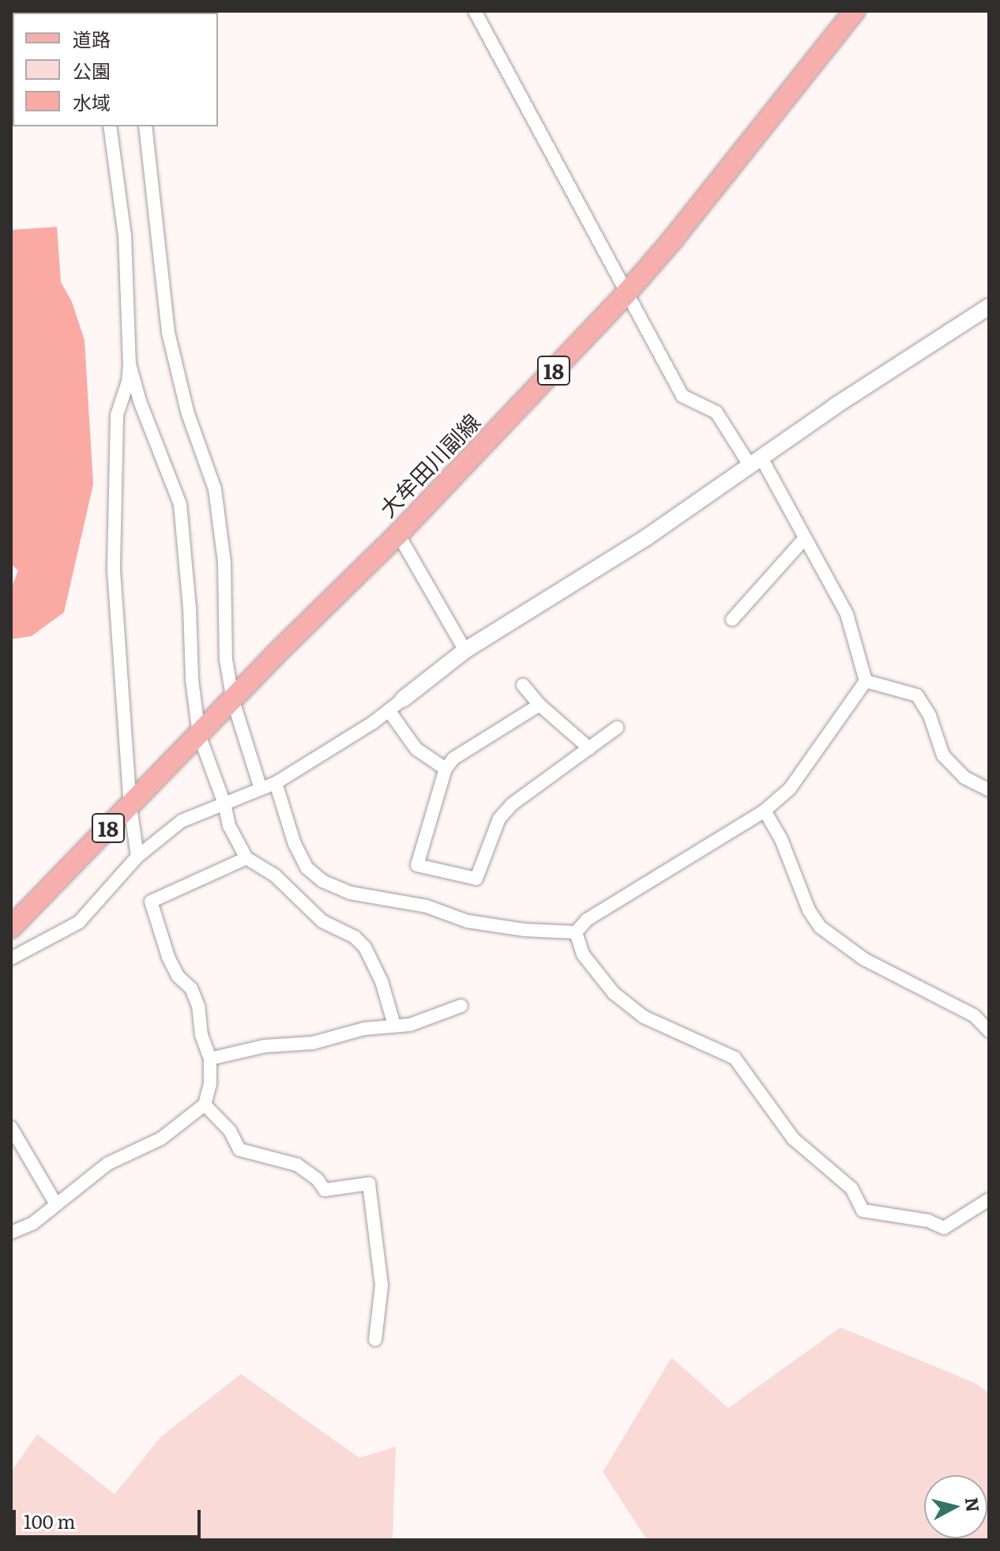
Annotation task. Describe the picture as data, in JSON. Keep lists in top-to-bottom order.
{
  "streets": {
    "main road": ["18", "大牟田川副線"]
  },
  "legend": ["道路", "公園", "水域"],
  "scale_bar": "100 m",
  "north": "right"
}
